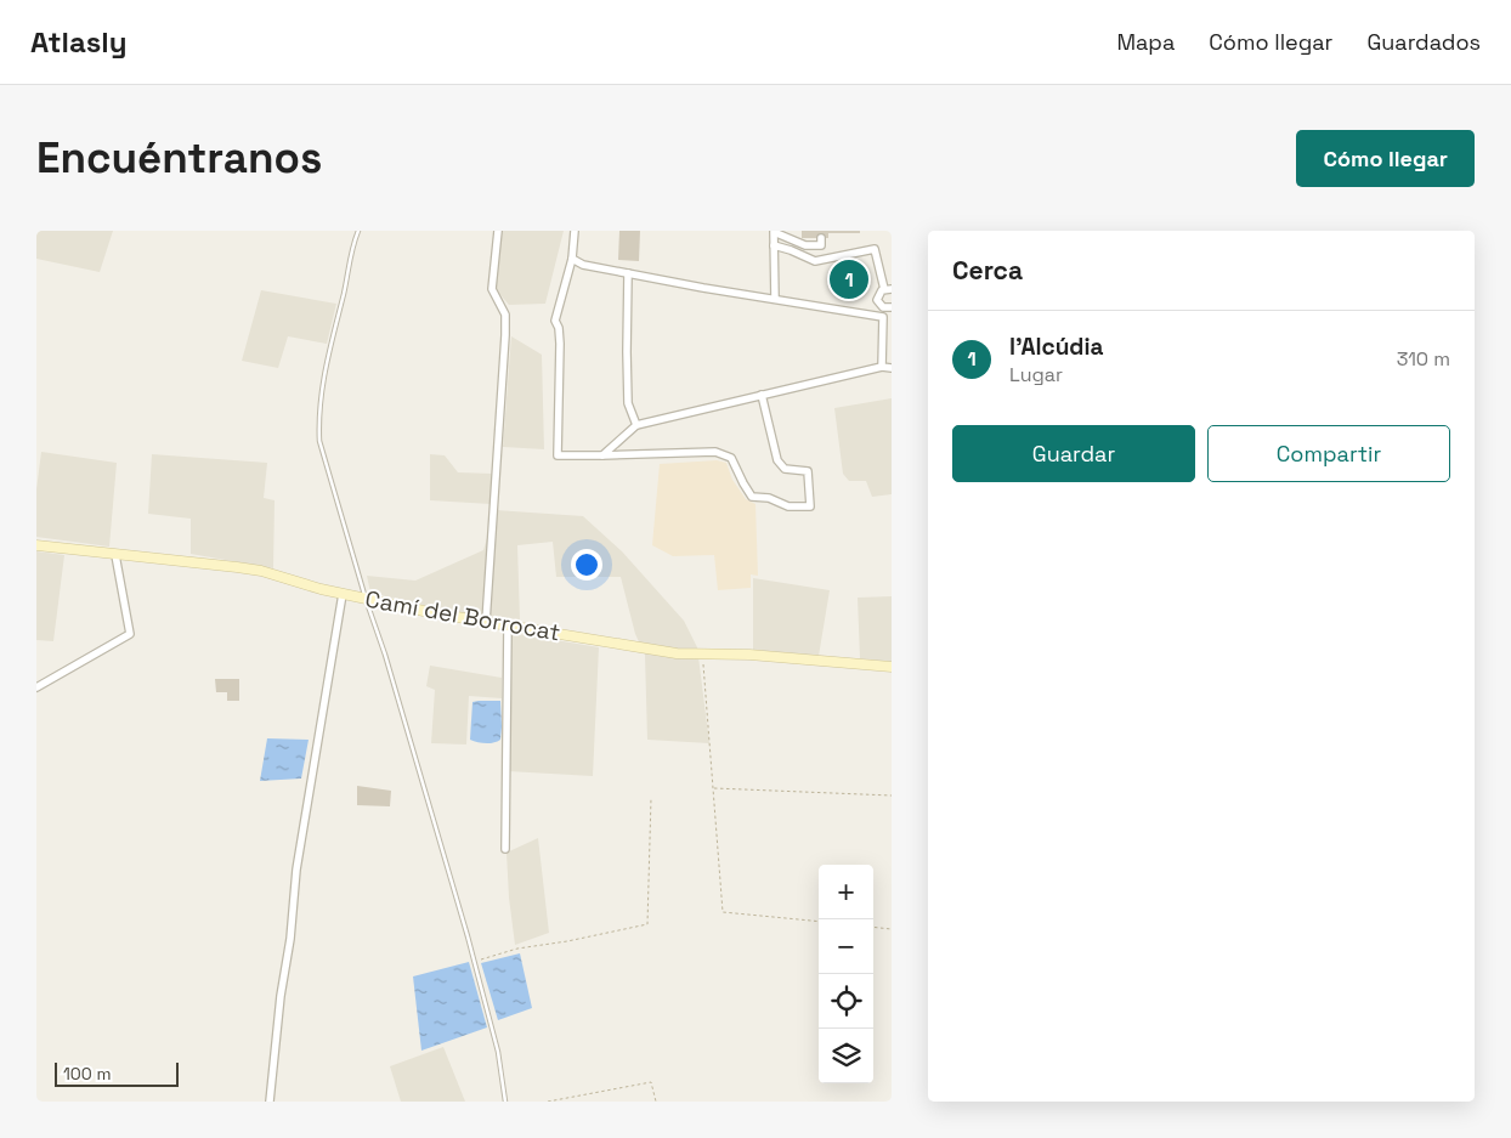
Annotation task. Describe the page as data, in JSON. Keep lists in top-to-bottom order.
{
  "streets": {
    "street": ["Camí del Borrocat"]
  },
  "scale_bar": "100 m",
  "page": {
    "header": "Atlasly",
    "nav": ["Mapa", "Cómo llegar", "Guardados"],
    "buttons": [
      "Cómo llegar",
      ["Guardar", "Compartir"]
    ],
    "title": "Encuéntranos",
    "heading": "Cerca",
    "pins": "1",
    "list": [
      {
        "mark": "1",
        "name": "l'Alcúdia",
        "note": "Lugar",
        "value": "310 m"
      }
    ],
    "map_buttons": ["+", "−"],
    "scale": "100 m"
  }
}
